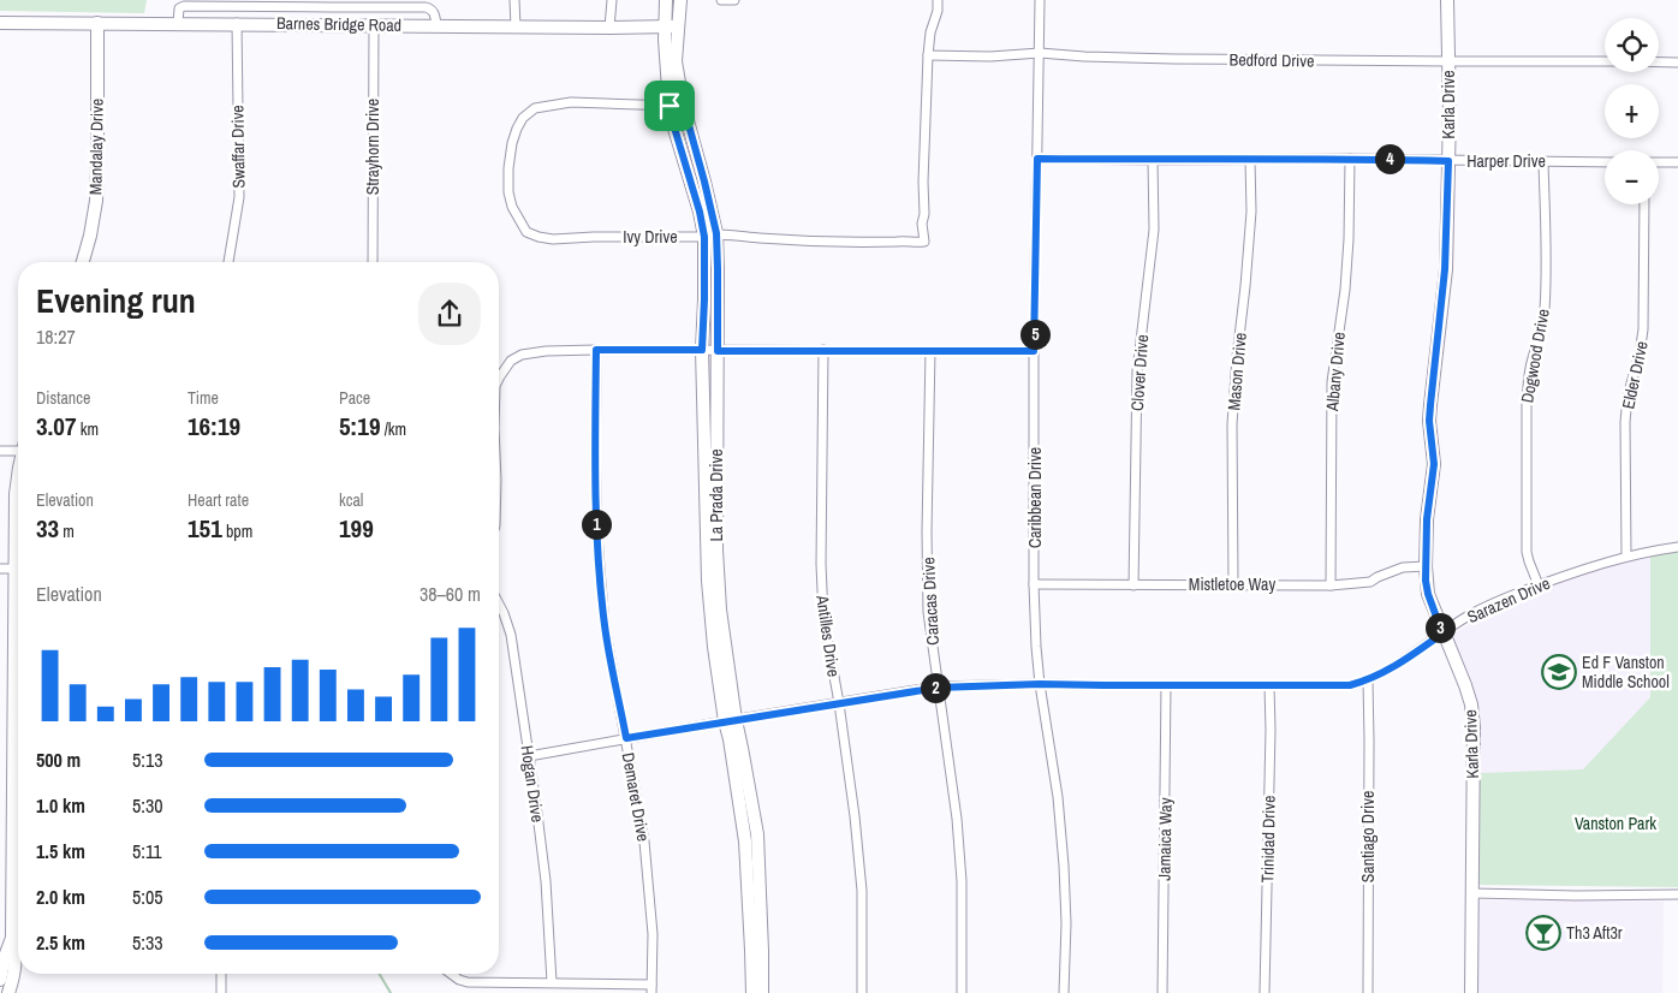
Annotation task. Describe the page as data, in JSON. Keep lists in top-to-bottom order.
{
  "streets": {
    "street": [
      "Barnes Bridge Road",
      "Bedford Drive",
      "Karla Drive",
      "Mandalay Drive",
      "Swaffar Drive",
      "Strayhorn Drive",
      "Harper Drive",
      "Ivy Drive",
      "Dogwood Drive",
      "Mason Drive",
      "Albany Drive",
      "Clover Drive",
      "Elder Drive",
      "La Prada Drive",
      "Caribbean Drive",
      "Mistletoe Way",
      "Sarazen Drive",
      "Caracas Drive",
      "Antilles Drive",
      "Hogan Drive",
      "Demaret Drive",
      "Santiago Drive",
      "Jamaica Way",
      "Trinidad Drive"
    ]
  },
  "crossings": [
    ["Barnes Bridge Road", "Mandalay Drive"],
    ["Barnes Bridge Road", "Swaffar Drive"],
    ["Barnes Bridge Road", "Strayhorn Drive"],
    ["Barnes Bridge Road", "La Prada Drive"],
    ["Bedford Drive", "Karla Drive"],
    ["Bedford Drive", "Ivy Drive"],
    ["Bedford Drive", "Caribbean Drive"],
    ["Karla Drive", "Harper Drive"],
    ["Karla Drive", "Mistletoe Way"],
    ["Karla Drive", "Sarazen Drive"],
    ["Harper Drive", "Dogwood Drive"],
    ["Harper Drive", "Mason Drive"],
    ["Harper Drive", "Albany Drive"],
    ["Harper Drive", "Clover Drive"],
    ["Harper Drive", "Caribbean Drive"],
    ["Ivy Drive", "La Prada Drive"],
    ["Dogwood Drive", "Sarazen Drive"],
    ["Mason Drive", "Mistletoe Way"],
    ["Albany Drive", "Mistletoe Way"],
    ["Clover Drive", "Mistletoe Way"],
    ["Elder Drive", "Sarazen Drive"],
    ["La Prada Drive", "Sarazen Drive"],
    ["Caribbean Drive", "Mistletoe Way"],
    ["Caribbean Drive", "Sarazen Drive"],
    ["Sarazen Drive", "Caracas Drive"],
    ["Sarazen Drive", "Antilles Drive"],
    ["Sarazen Drive", "Hogan Drive"],
    ["Sarazen Drive", "Demaret Drive"],
    ["Sarazen Drive", "Santiago Drive"],
    ["Sarazen Drive", "Jamaica Way"],
    ["Sarazen Drive", "Trinidad Drive"]
  ],
  "parks": ["Vanston Park"],
  "places": {
    "school or university": ["Ed F Vanston Middle School"],
    "bar": ["Th3 Aft3r"]
  },
  "page": {
    "map_buttons": ["+", "−"],
    "pins": [
      "4",
      "5",
      "1",
      "3",
      "2"
    ],
    "heading": ["Evening run", "18:27"],
    "stats": [
      ["Distance", "3.07 km"],
      ["Time", "16:19"],
      ["Pace", "5:19 /km"],
      ["Elevation", "33 m"],
      ["Heart rate", "151 bpm"],
      ["kcal", "199"]
    ],
    "chart": ["Elevation", "38–60 m"],
    "list": [
      {
        "name": "500 m",
        "note": "5:13"
      },
      {
        "name": "1.0 km",
        "note": "5:30"
      },
      {
        "name": "1.5 km",
        "note": "5:11"
      },
      {
        "name": "2.0 km",
        "note": "5:05"
      },
      {
        "name": "2.5 km",
        "note": "5:33"
      }
    ]
  }
}
